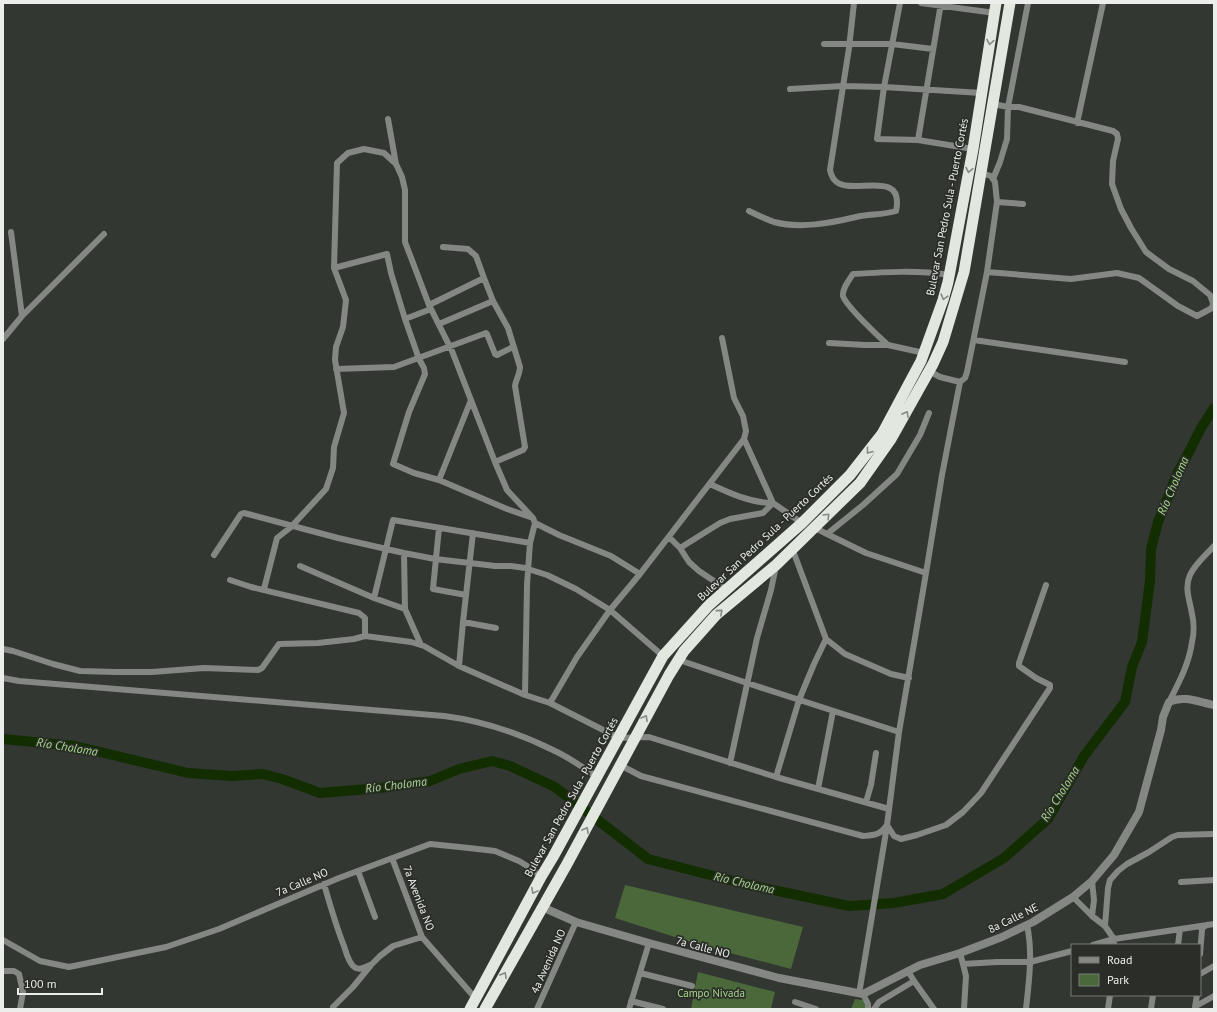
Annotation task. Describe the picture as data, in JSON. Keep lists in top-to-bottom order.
{
  "streets": {
    "highway": ["Bulevar San Pedro Sula - Puerto Cortés"],
    "street": [
      "7a Calle NO",
      "7a Avenida NO",
      "8a Calle NE",
      "4a Avenida NO"
    ]
  },
  "crossings": [
    ["Bulevar San Pedro Sula - Puerto Cortés", "7a Calle NO"],
    ["Bulevar San Pedro Sula - Puerto Cortés", "7a Avenida NO"],
    ["7a Calle NO", "7a Avenida NO"],
    ["7a Calle NO", "8a Calle NE"],
    ["7a Calle NO", "4a Avenida NO"]
  ],
  "water": ["Río Choloma"],
  "parks": ["Campo Nivada"],
  "legend": ["Road", "Park"],
  "scale_bar": "100 m"
}
